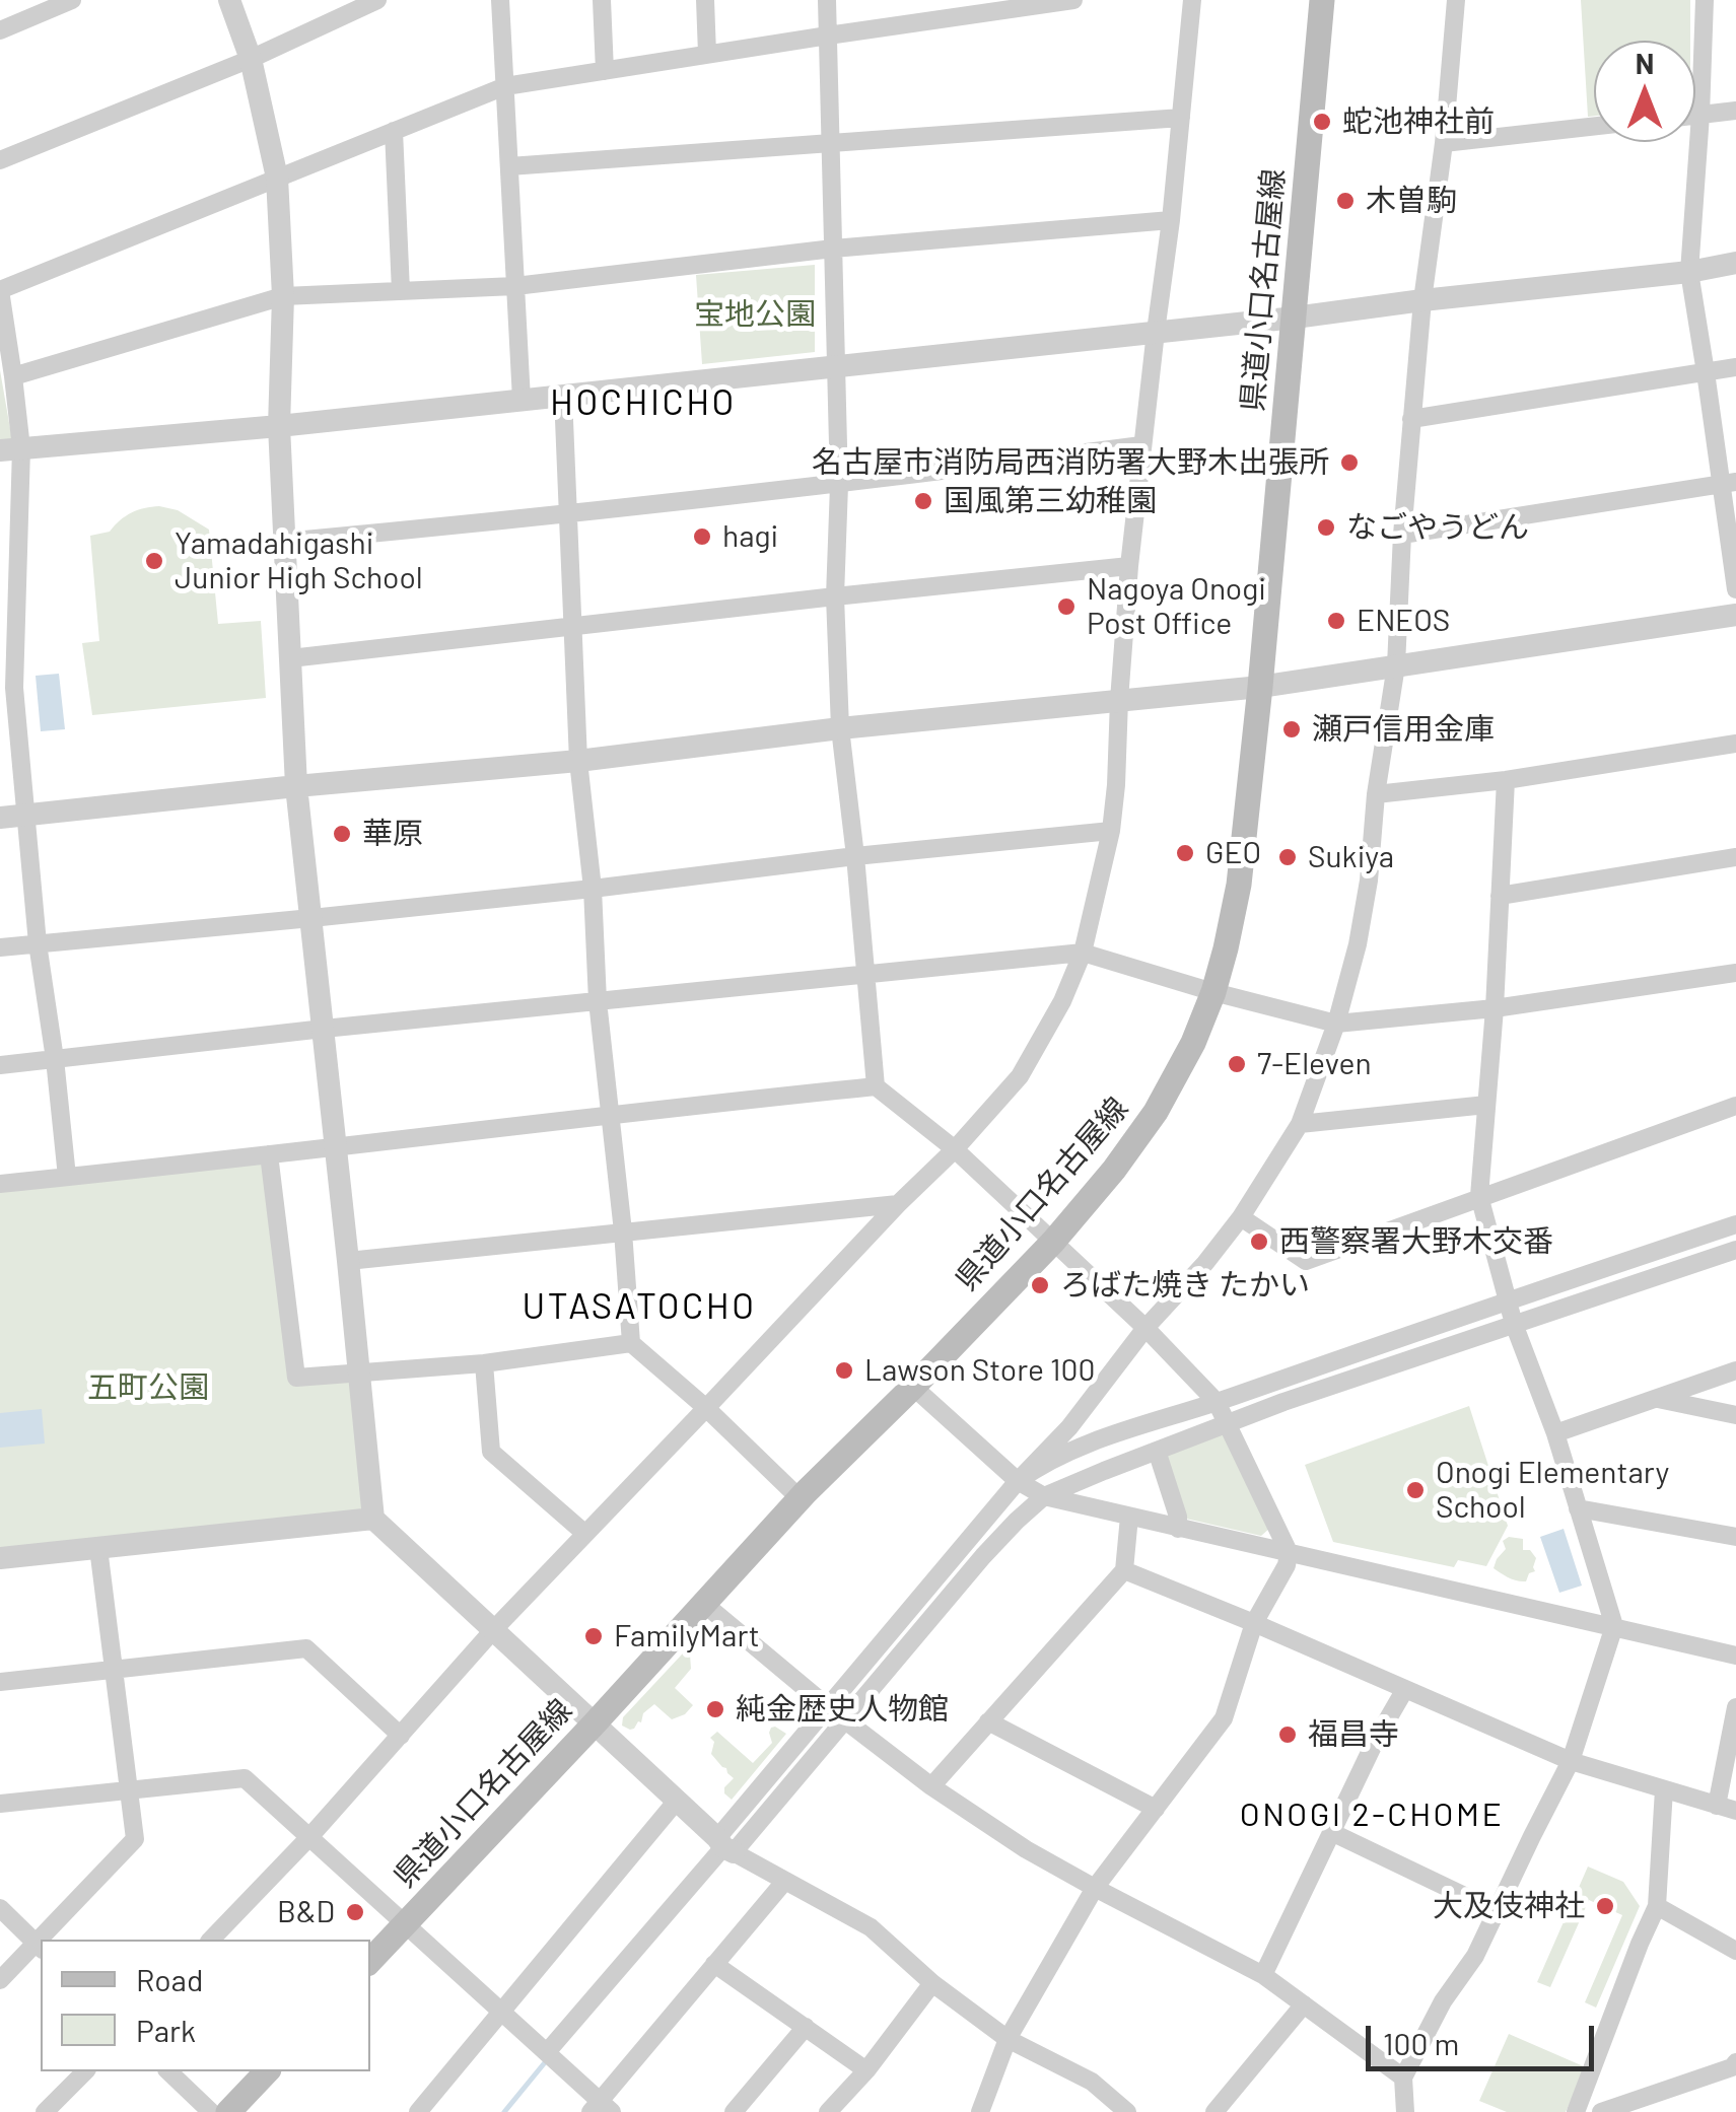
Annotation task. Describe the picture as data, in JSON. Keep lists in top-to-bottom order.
{
  "streets": {
    "main road": ["県道小口名古屋線"]
  },
  "districts": ["HOCHICHO", "UTASATOCHO", "ONOGI 2-CHOME"],
  "parks": ["宝地公園", "五町公園"],
  "places": [
    "蛇池神社前",
    "木曽駒",
    "名古屋市消防局西消防署大野木出張所",
    "国風第三幼稚園",
    "なごやうどん",
    "hagi",
    "Yamadahigashi Junior High School",
    "Nagoya Onogi Post Office",
    "ENEOS",
    "瀬戸信用金庫",
    "華原",
    "GEO",
    "Sukiya",
    "7-Eleven",
    "西警察署大野木交番",
    "ろばた焼き たかい",
    "Lawson Store 100",
    "Onogi Elementary School",
    "FamilyMart",
    "純金歴史人物館",
    "福昌寺",
    "大及伎神社",
    "B&D"
  ],
  "legend": ["Road", "Park"],
  "scale_bar": "100 m",
  "north": "top"
}
